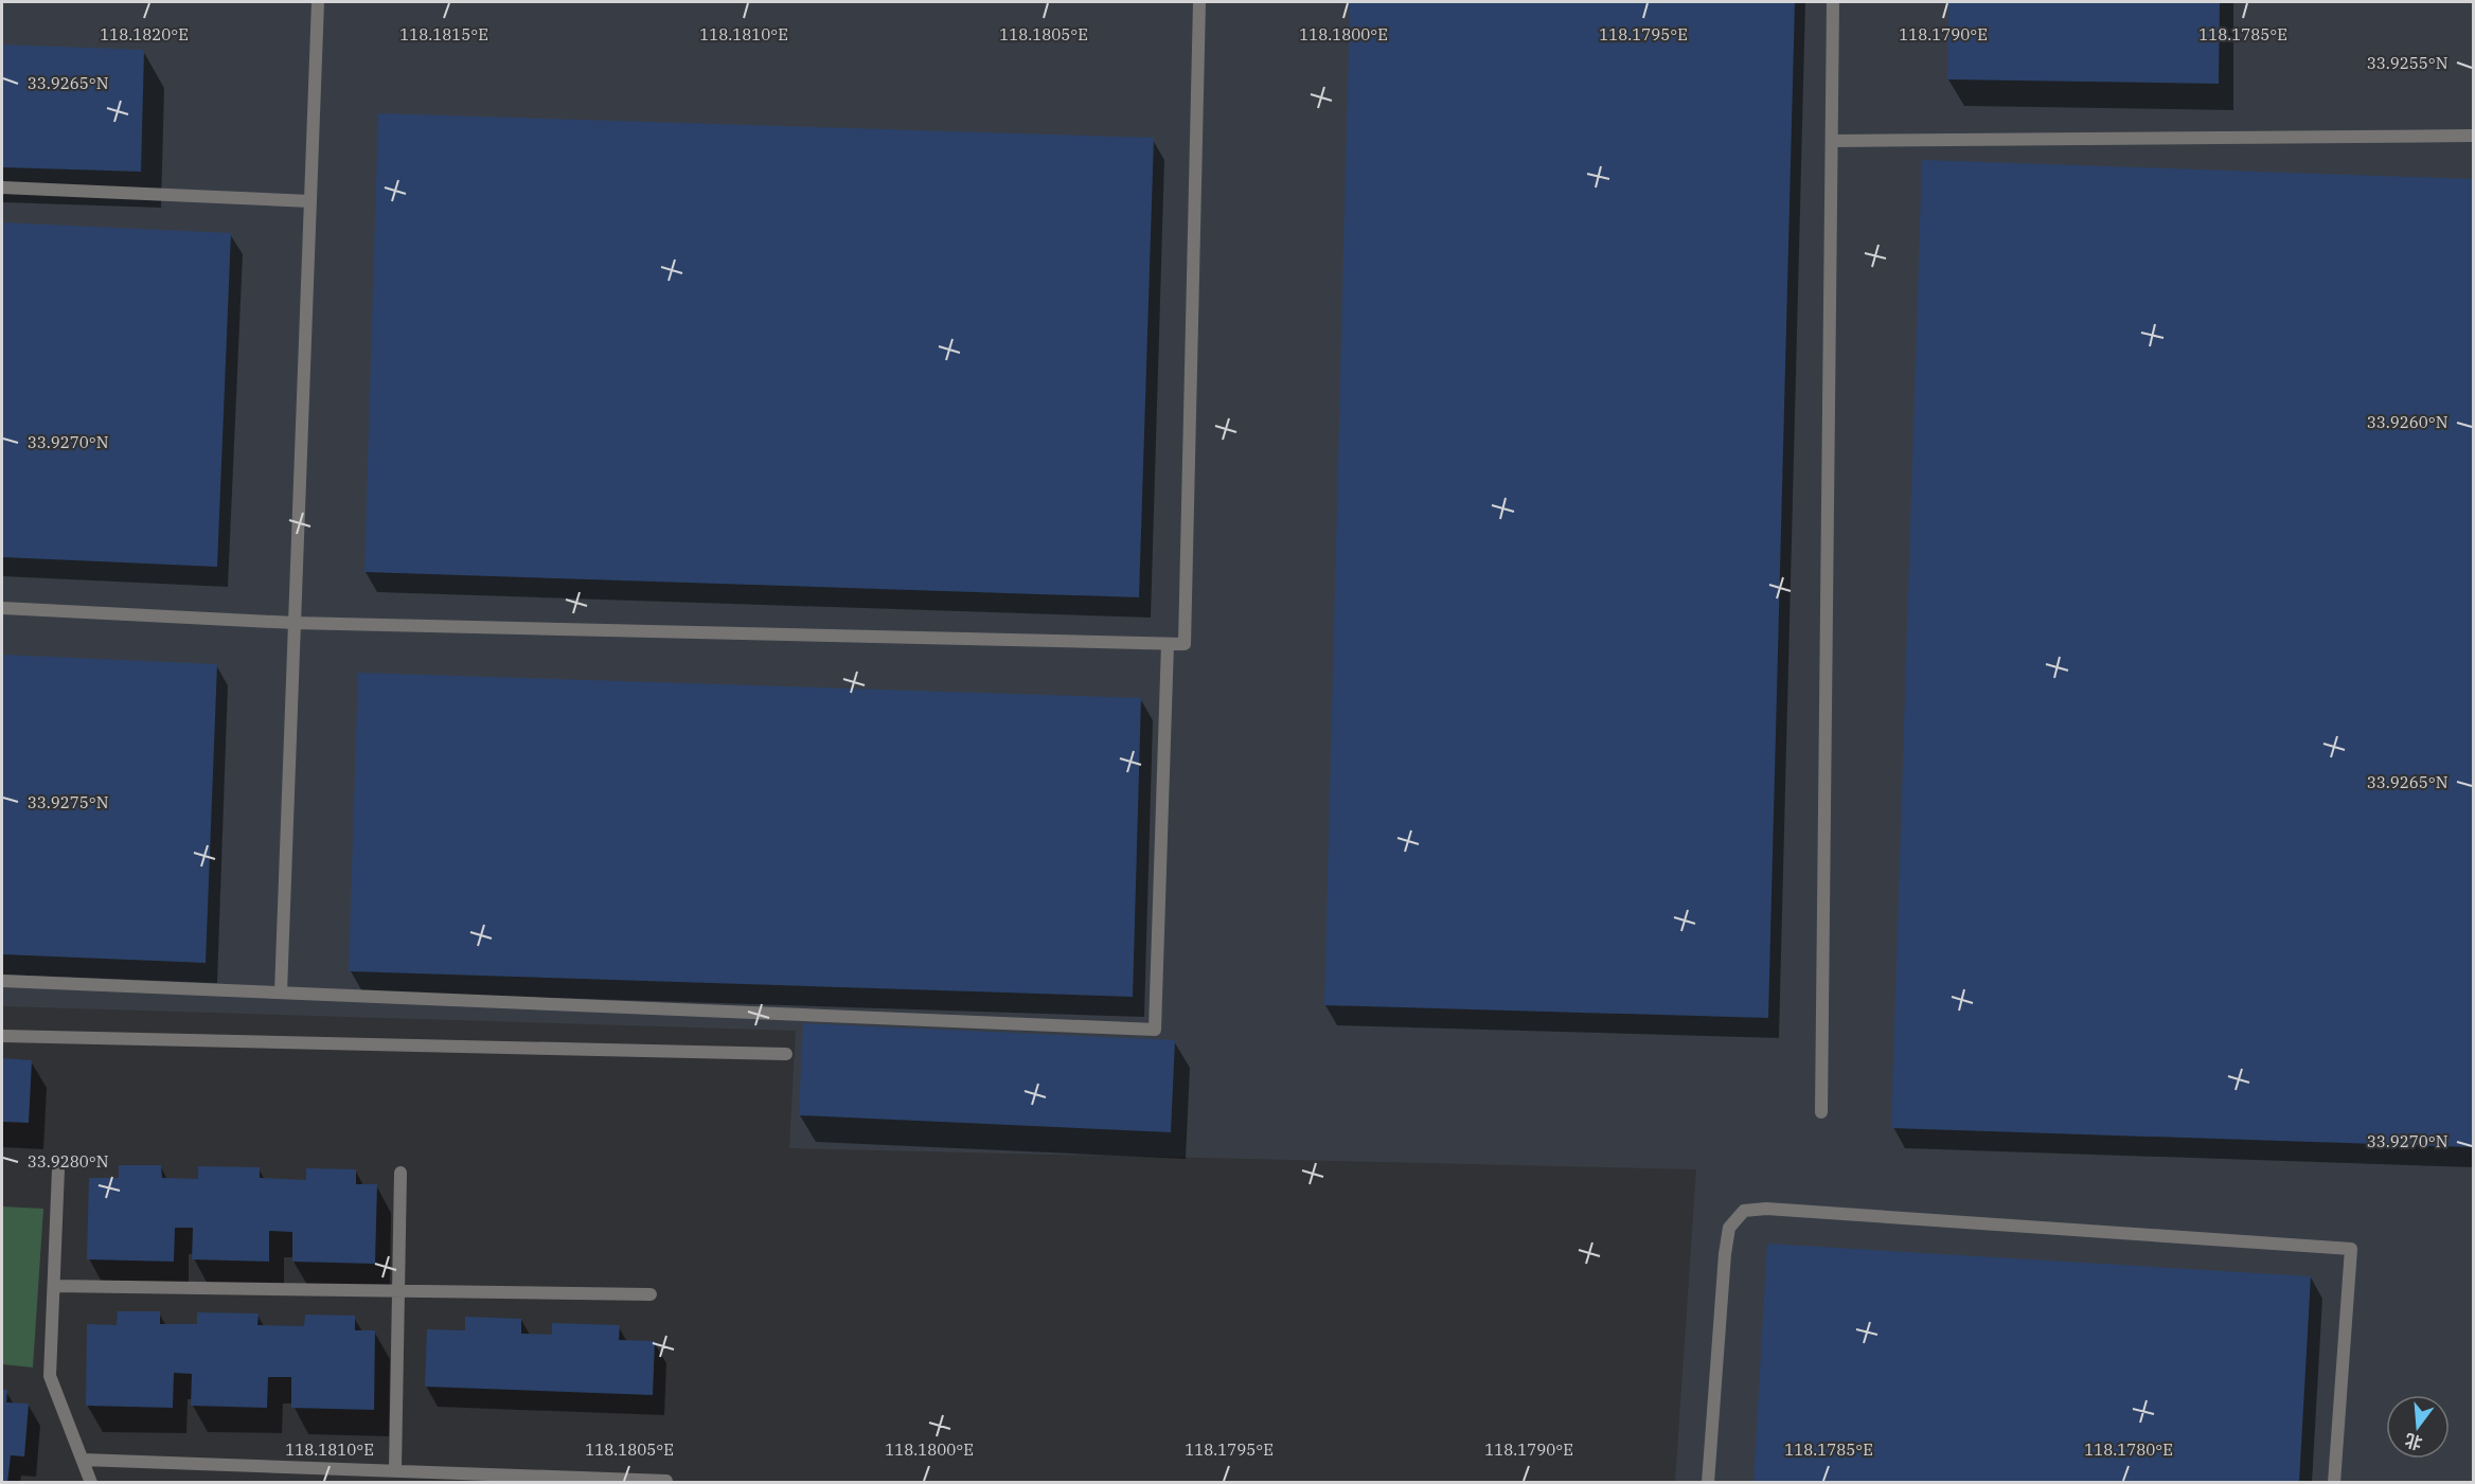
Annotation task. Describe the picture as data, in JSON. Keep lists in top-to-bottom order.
{
  "north": "bottom",
  "coordinates": [
    "118.1820°E",
    "118.1815°E",
    "118.1810°E",
    "118.1805°E",
    "118.1800°E",
    "118.1795°E",
    "118.1790°E",
    "118.1785°E",
    "33.9255°N",
    "33.9265°N",
    "33.9260°N",
    "33.9270°N",
    "33.9275°N",
    "33.9280°N",
    "118.1780°E"
  ]
}
